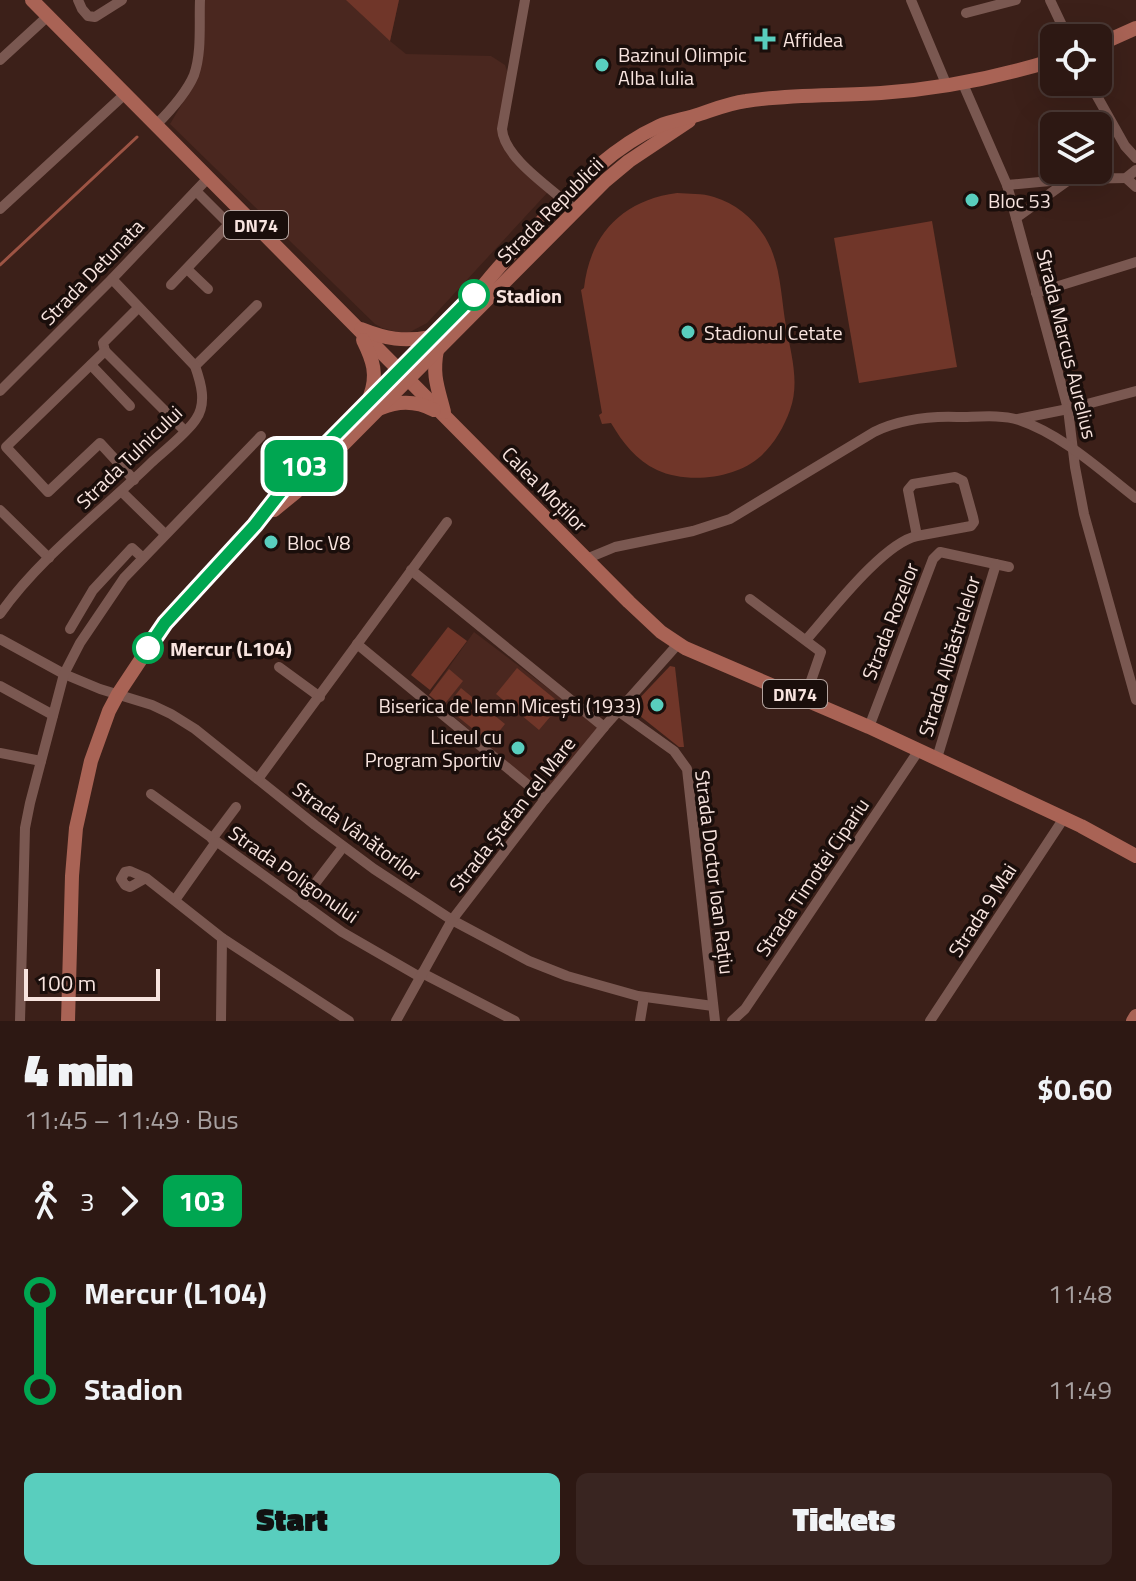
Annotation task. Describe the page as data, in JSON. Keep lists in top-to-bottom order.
{
  "streets": {
    "main road": ["Strada Republicii", "DN74", "Calea Moților"],
    "street": [
      "Strada Detunata",
      "Strada Marcus Aurelius",
      "Strada Tulnicului",
      "Strada Rozelor",
      "Strada Albăstrelelor",
      "Strada Ștefan cel Mare",
      "Strada Vânătorilor",
      "Strada Doctor Ioan Rațiu",
      "Strada Poligonului",
      "Strada Timotei Cipariu",
      "Strada 9 Mai"
    ]
  },
  "crossings": [
    ["Strada Republicii", "Strada Marcus Aurelius"],
    ["Strada Detunata", "Calea Moților"],
    ["Calea Moților", "Strada Rozelor"],
    ["Calea Moților", "Strada Albăstrelelor"],
    ["Calea Moților", "Strada Ștefan cel Mare"],
    ["Calea Moților", "Strada Timotei Cipariu"],
    ["Calea Moților", "Strada 9 Mai"],
    ["Strada Rozelor", "Strada Albăstrelelor"],
    ["Strada Ștefan cel Mare", "Strada Vânătorilor"],
    ["Strada Ștefan cel Mare", "Strada Doctor Ioan Rațiu"],
    ["Strada Ștefan cel Mare", "Strada Poligonului"],
    ["Strada Vânătorilor", "Strada Doctor Ioan Rațiu"]
  ],
  "places": {
    "health": ["Affidea"],
    "other": [
      "Bazinul Olimpic Alba Iulia",
      "Bloc 53",
      "Stadion",
      "Stadionul Cetate",
      "Bloc V8",
      "Mercur (L104)",
      "Biserica de lemn Micești (1933)",
      "Liceul cu Program Sportiv"
    ]
  },
  "lines": ["bus line 103"],
  "scale_bar": "100 m",
  "page": {
    "on_map": "103",
    "scale": "100 m",
    "heading": ["4 min", "11:45 – 11:49 · Bus", "$0.60"],
    "legs": ["3", "103"],
    "list": [
      {
        "name": "Mercur (L104)",
        "value": "11:48"
      },
      {
        "name": "Stadion",
        "value": "11:49"
      }
    ],
    "buttons": ["Start", "Tickets"]
  }
}
